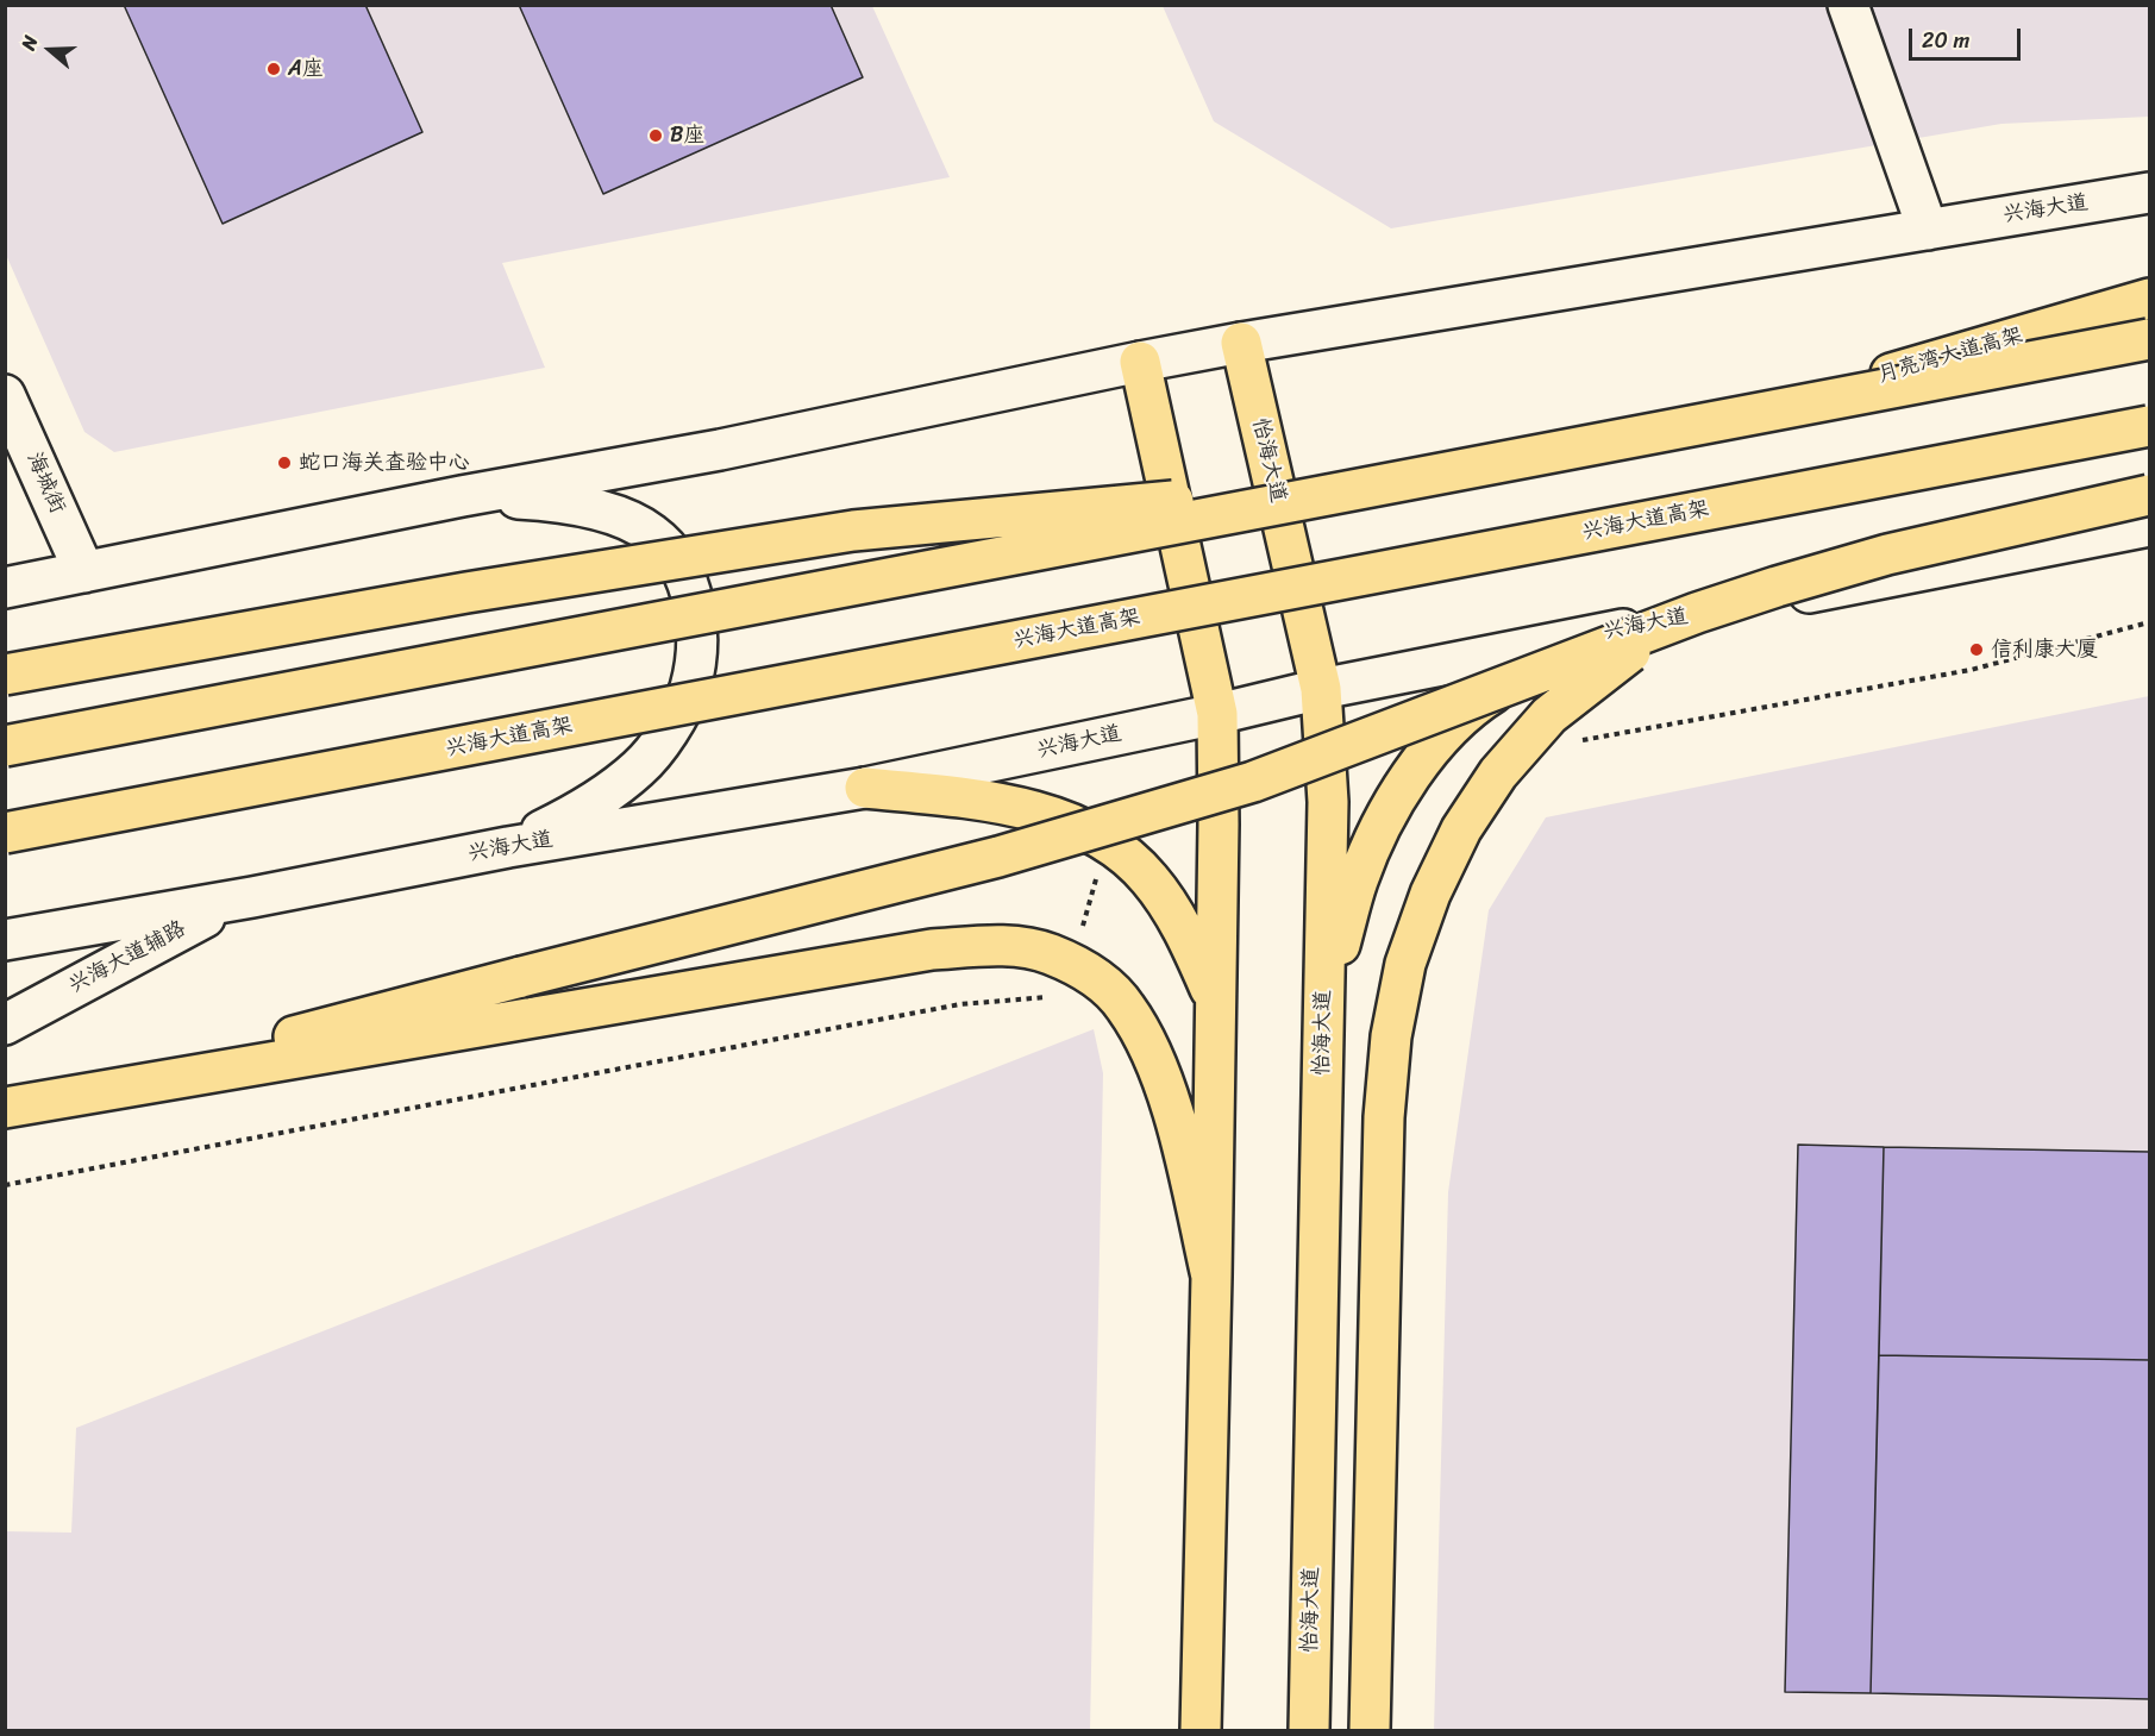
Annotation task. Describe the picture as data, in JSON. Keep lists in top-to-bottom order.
{
  "streets": {
    "main road": ["月亮湾大道高架", "怡海大道", "兴海大道高架"],
    "street": ["兴海大道", "海城街", "兴海大道辅路"]
  },
  "crossings": [
    ["兴海大道", "怡海大道"],
    ["兴海大道", "海城街"],
    ["兴海大道", "兴海大道辅路"]
  ],
  "places": [
    "A座",
    "B座",
    "蛇口海关查验中心",
    "信利康大厦"
  ],
  "scale_bar": "20 m",
  "north": "left"
}
